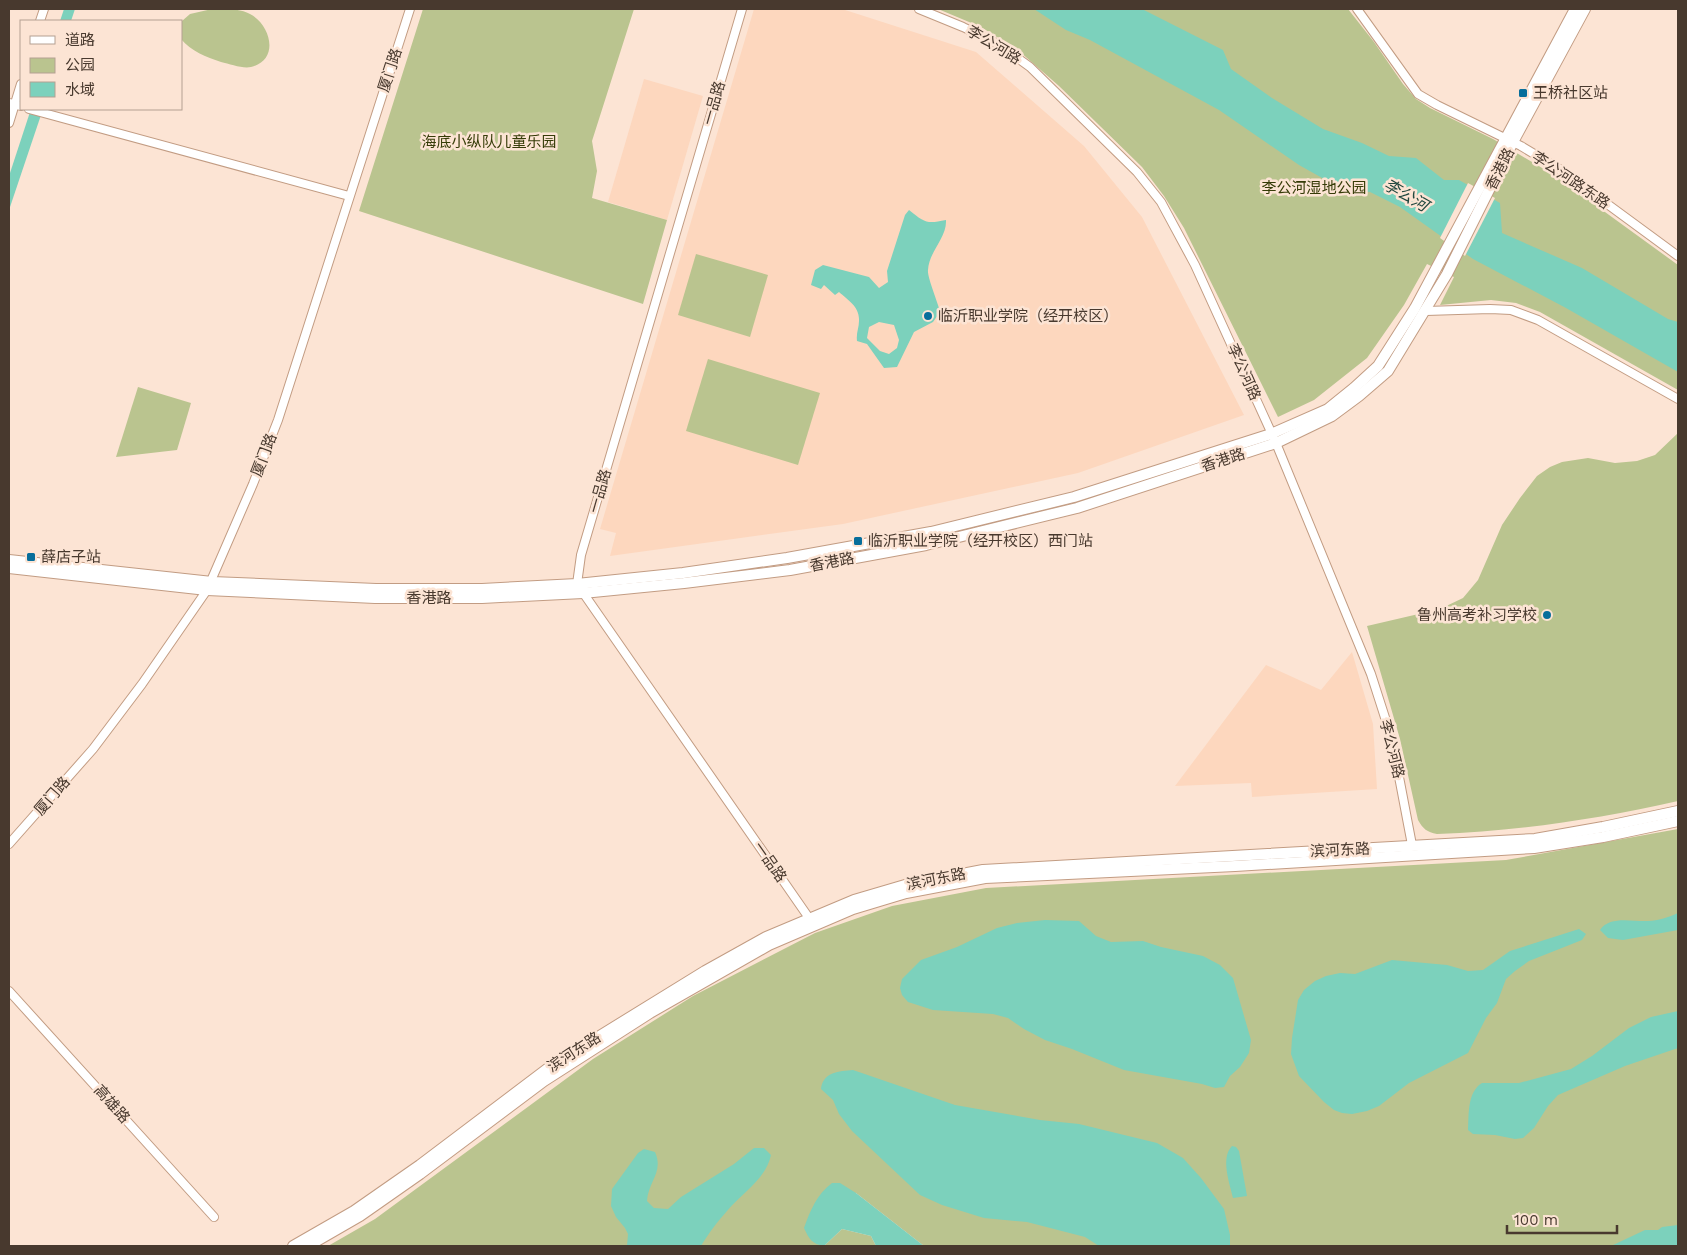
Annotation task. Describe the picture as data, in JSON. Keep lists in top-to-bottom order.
{
  "streets": {
    "main road": ["香港路", "滨河东路"],
    "street": [
      "李公河路",
      "厦门路",
      "一品路",
      "李公河路东路",
      "高雄路"
    ]
  },
  "crossings": [
    ["李公河路", "香港路"],
    ["李公河路", "滨河东路"],
    ["厦门路", "香港路"],
    ["一品路", "香港路"],
    ["一品路", "滨河东路"],
    ["香港路", "李公河路东路"]
  ],
  "water": ["李公河"],
  "parks": ["海底小纵队儿童乐园", "李公河湿地公园"],
  "places": {
    "transit": ["王桥社区站", "临沂职业学院（经开校区）西门站", "薛店子站"],
    "other": ["临沂职业学院（经开校区）", "鲁州高考补习学校"]
  },
  "legend": ["道路", "公园", "水域"],
  "scale_bar": "100 m"
}
